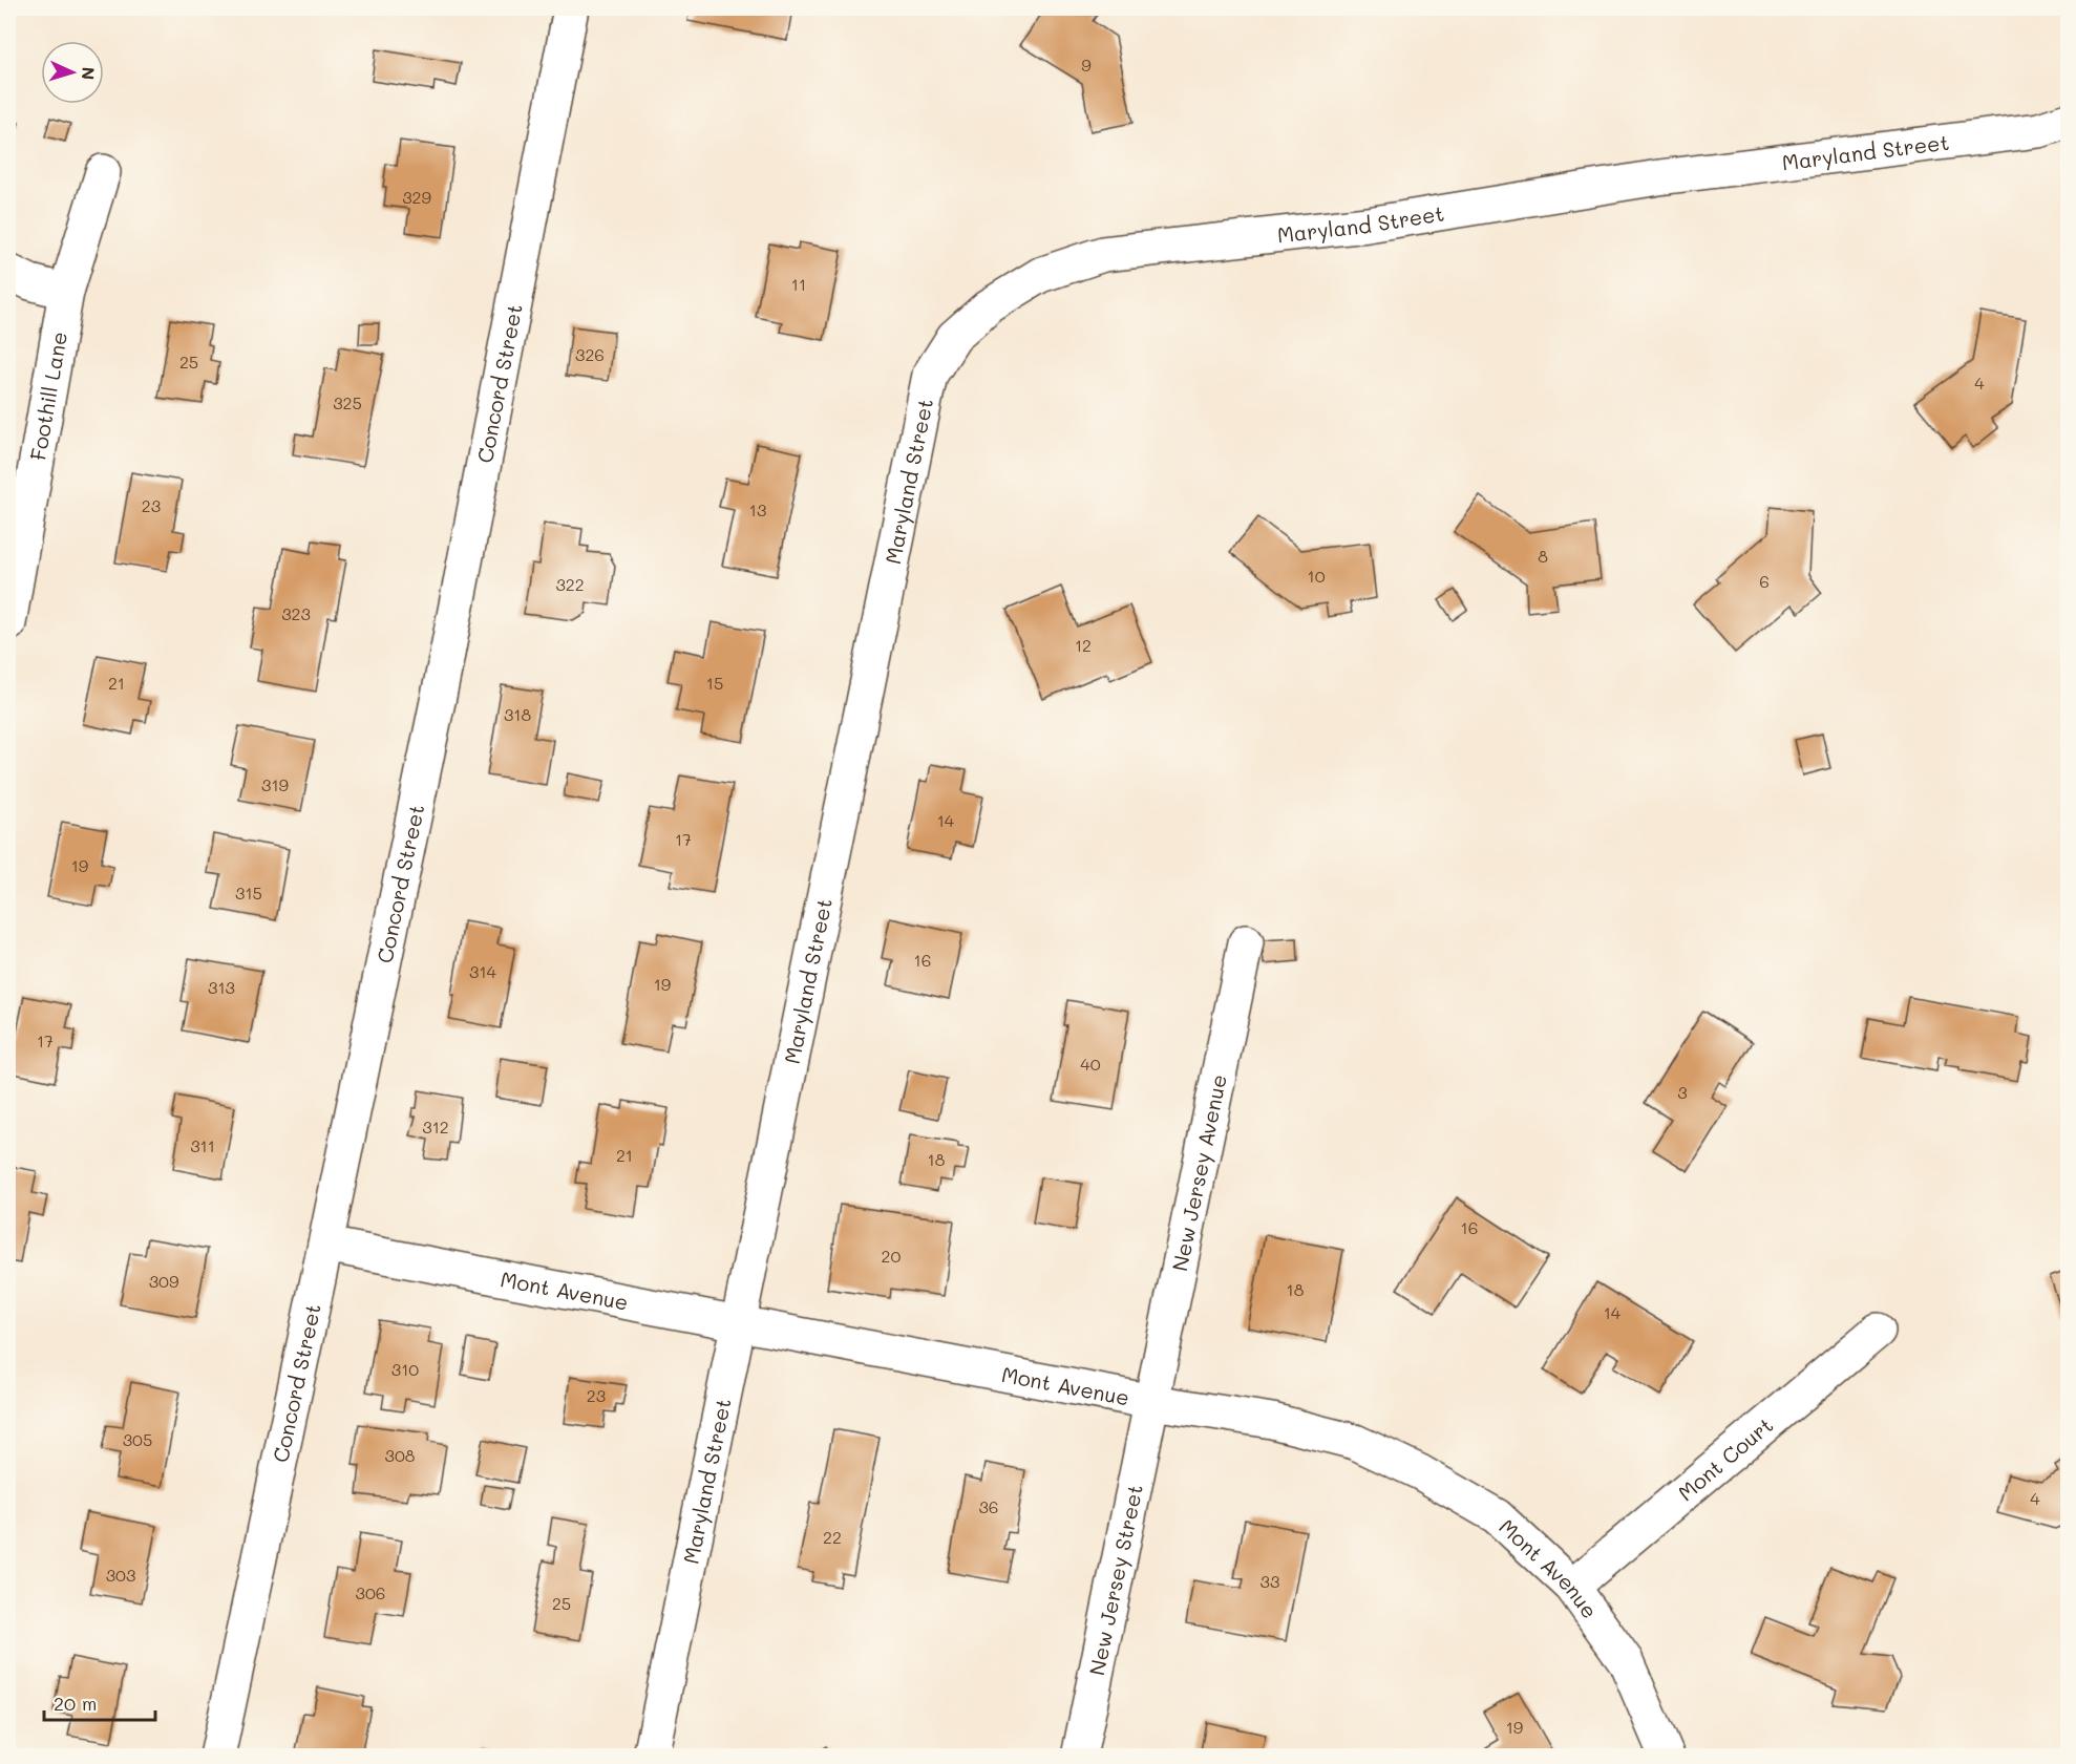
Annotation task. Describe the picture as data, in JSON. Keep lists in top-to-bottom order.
{
  "streets": {
    "street": [
      "Maryland Street",
      "Concord Street",
      "Foothill Lane",
      "New Jersey Avenue",
      "Mont Avenue",
      "Mont Court",
      "New Jersey Street"
    ]
  },
  "crossings": [
    ["Maryland Street", "Mont Avenue"],
    ["Concord Street", "Mont Avenue"],
    ["New Jersey Avenue", "Mont Avenue"],
    ["New Jersey Avenue", "New Jersey Street"],
    ["Mont Avenue", "Mont Court"],
    ["Mont Avenue", "New Jersey Street"]
  ],
  "house_numbers": [
    "9",
    "329",
    "11",
    "326",
    "25",
    "4",
    "325",
    "23",
    "13",
    "8",
    "10",
    "6",
    "322",
    "323",
    "12",
    "21",
    "15",
    "318",
    "319",
    "14",
    "17",
    "19",
    "315",
    "16",
    "314",
    "19",
    "313",
    "17",
    "40",
    "3",
    "312",
    "311",
    "21",
    "18",
    "16",
    "20",
    "309",
    "18",
    "14",
    "310",
    "23",
    "305",
    "308",
    "4",
    "36",
    "22",
    "303",
    "33",
    "306",
    "25",
    "19"
  ],
  "scale_bar": "20 m",
  "north": "right"
}
